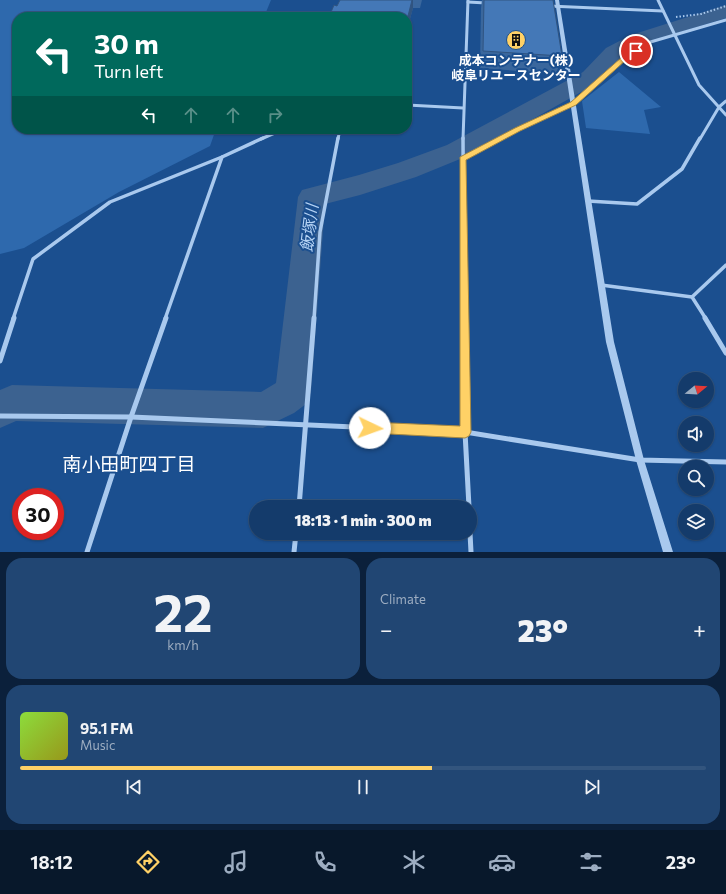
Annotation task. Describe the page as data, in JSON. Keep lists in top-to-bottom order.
{
  "districts": ["南小田町四丁目"],
  "water": ["飯塚川"],
  "places": {
    "building": ["成本コンテナー(株) 岐阜リユースセンター"]
  },
  "north": "right",
  "page": {
    "turn": ["30 m", "Turn left"],
    "limit": "30",
    "trip": "18:13 · 1 min · 300 m",
    "tile": [
      ["22", "km/h"],
      "Climate"
    ],
    "heat": ["−", "23°", "+"],
    "song": ["95.1 FM", "Music"],
    "tabs": ["18:12", "23°"]
  }
}
